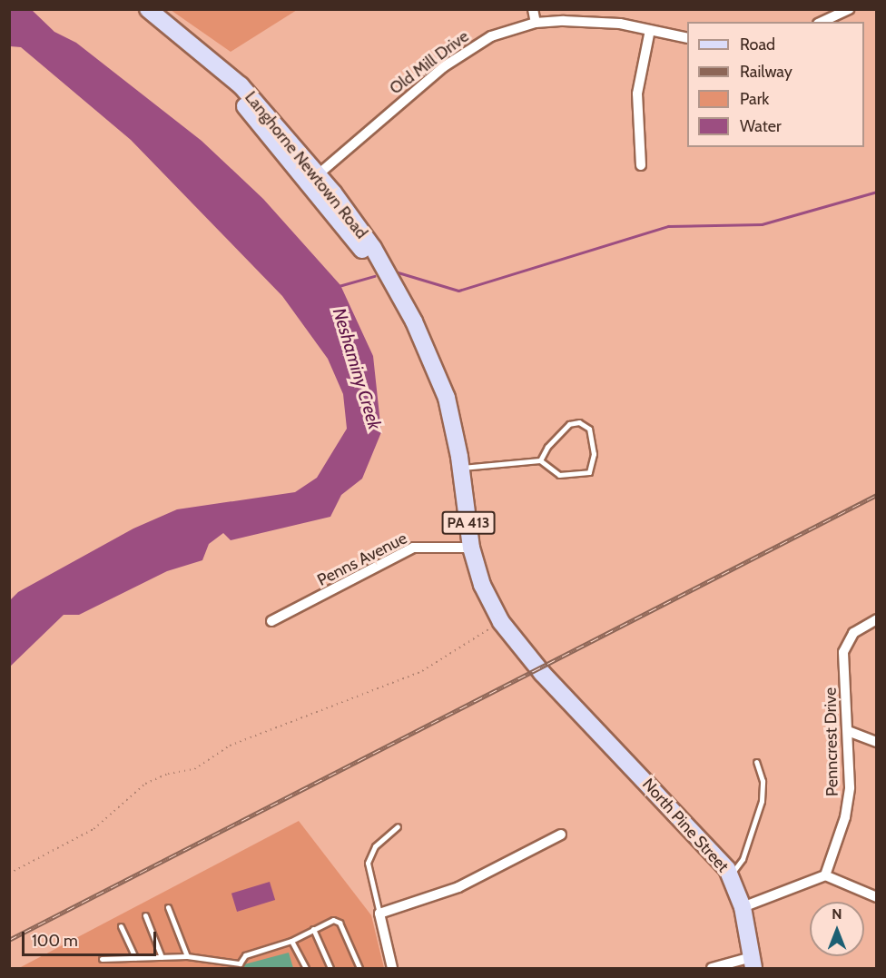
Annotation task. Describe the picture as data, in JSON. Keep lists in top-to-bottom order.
{
  "streets": {
    "main road": ["Langhorne Newtown Road", "PA 413", "North Pine Street"],
    "street": ["Old Mill Drive", "Penns Avenue", "Penncrest Drive"]
  },
  "crossings": [
    ["Old Mill Drive", "Langhorne Newtown Road"],
    ["Langhorne Newtown Road", "Penns Avenue"],
    ["Langhorne Newtown Road", "North Pine Street"]
  ],
  "water": ["Neshaminy Creek"],
  "legend": [
    "Road",
    "Railway",
    "Park",
    "Water"
  ],
  "scale_bar": "100 m",
  "north": "top"
}
